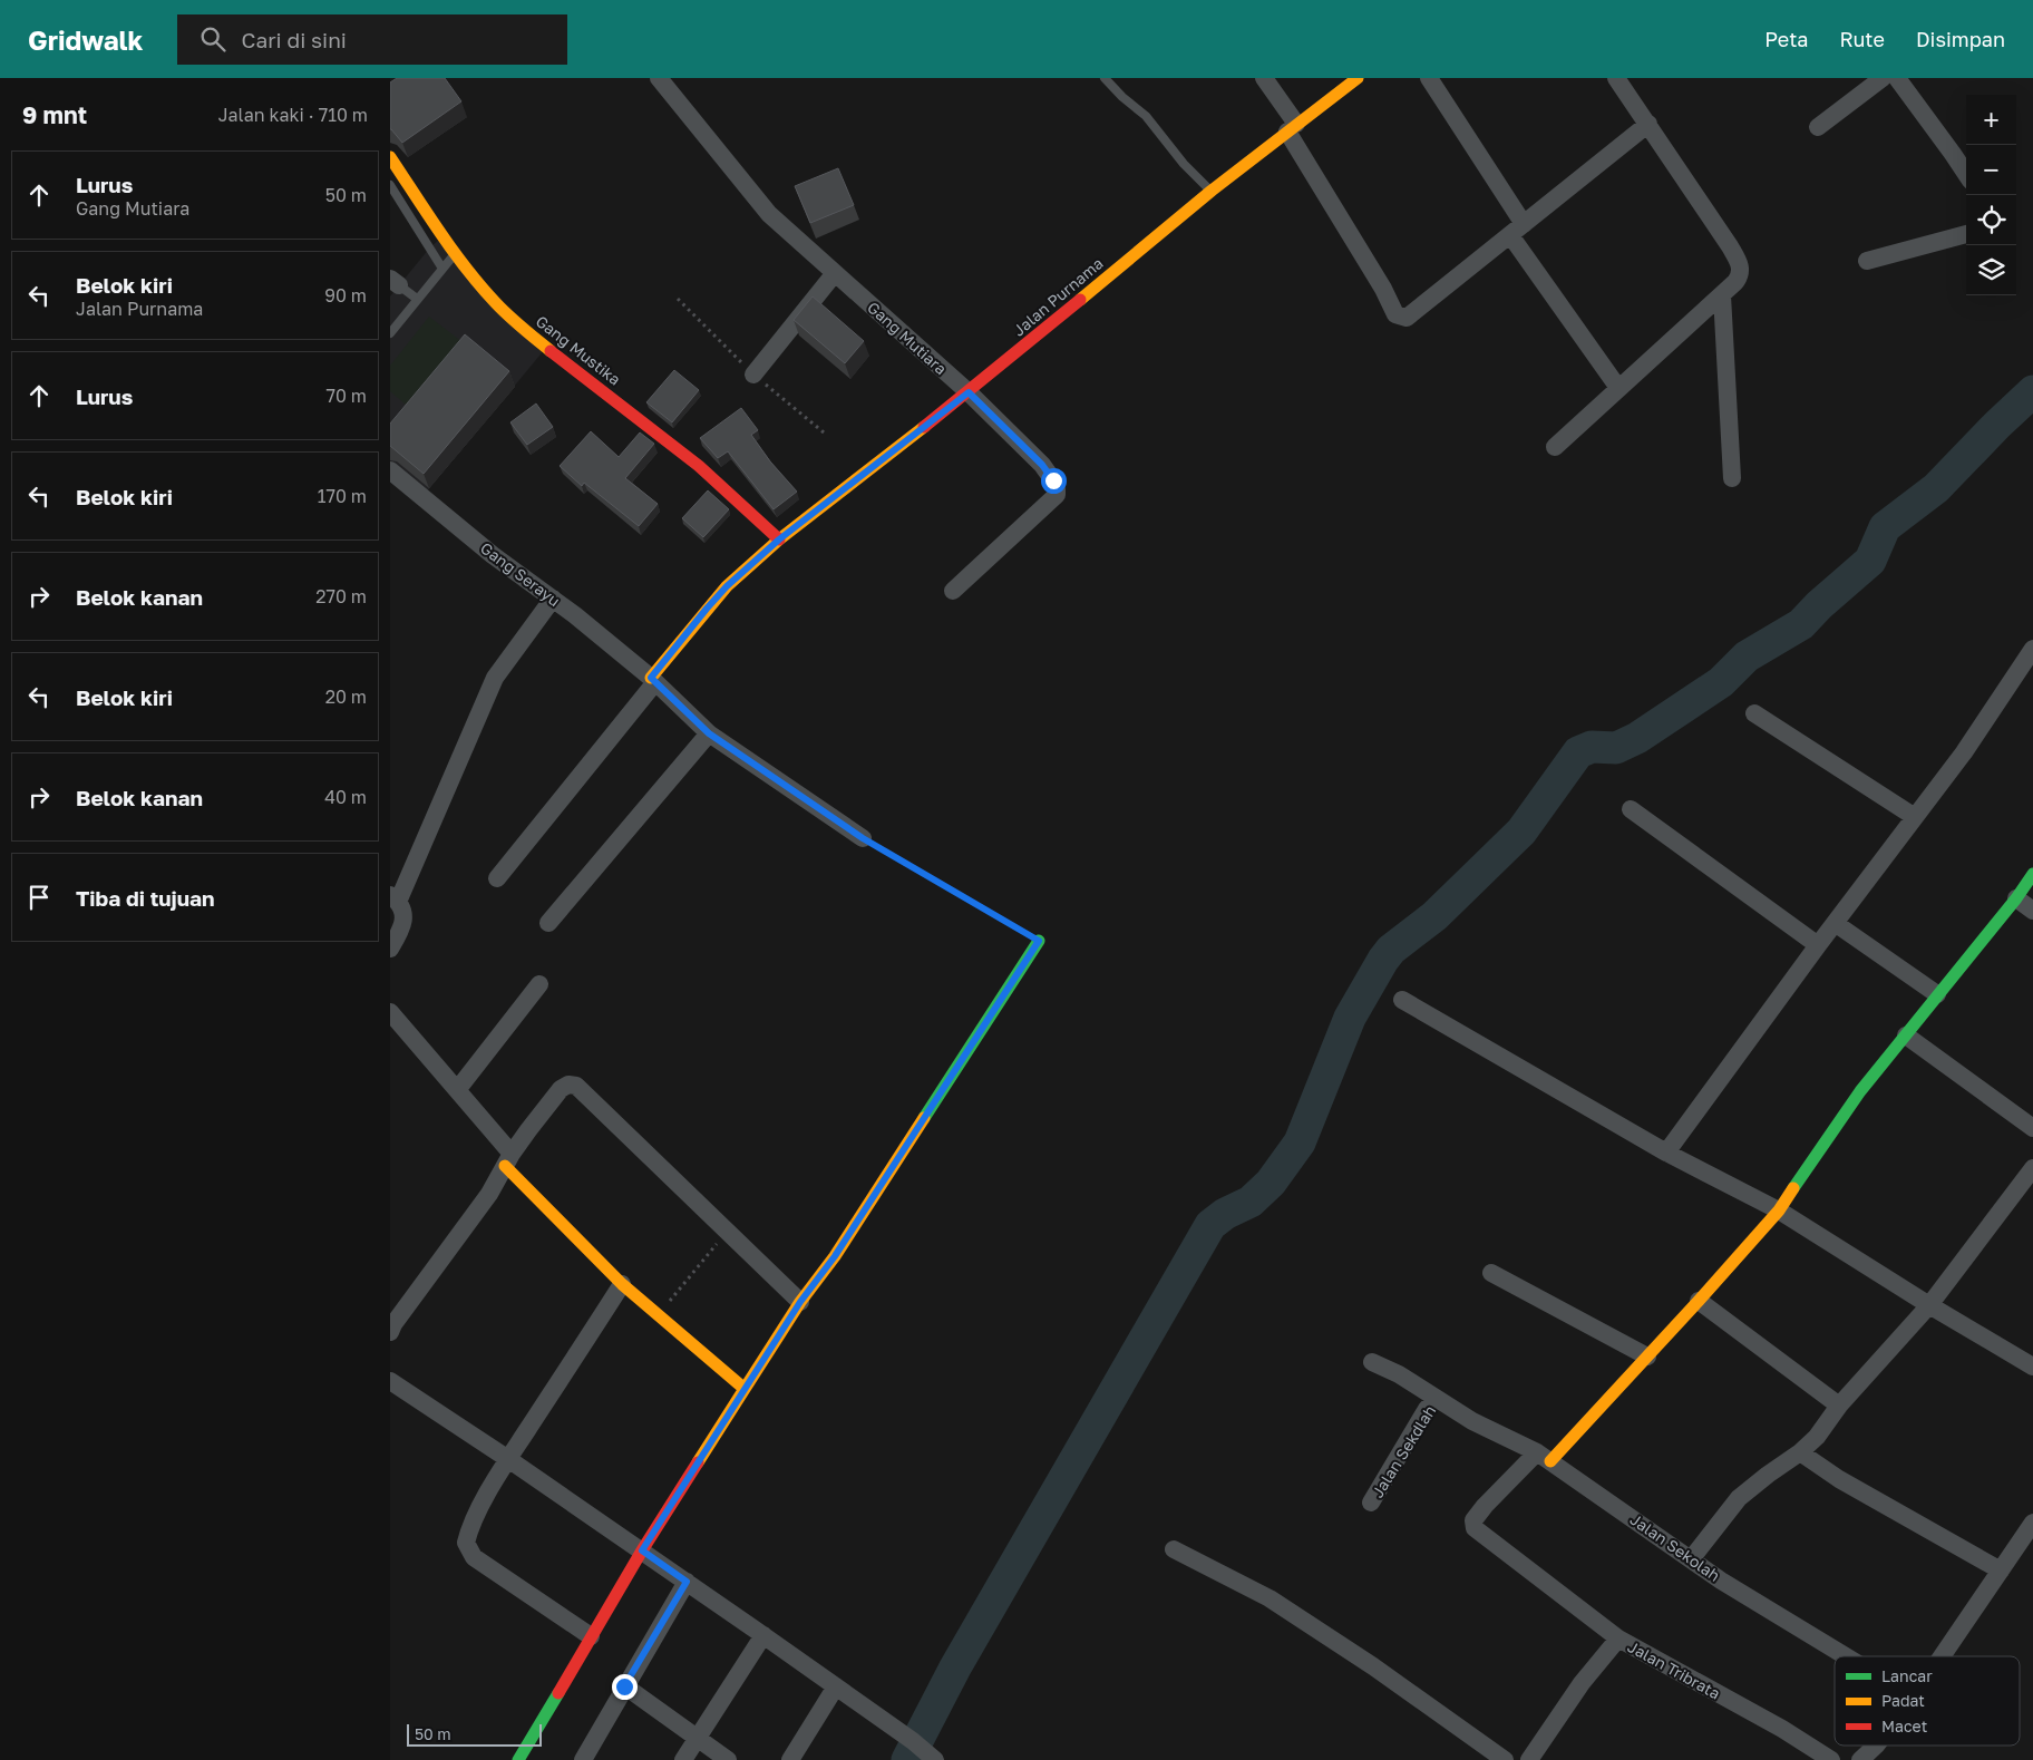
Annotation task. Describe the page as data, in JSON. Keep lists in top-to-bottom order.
{
  "streets": {
    "street": [
      "Jalan Purnama",
      "Gang Mutiara",
      "Gang Mustika",
      "Gang Serayu",
      "Jalan Sekdlah",
      "Jalan Sekolah",
      "Jalan Tribrata"
    ]
  },
  "crossings": [
    ["Jalan Purnama", "Gang Mutiara"],
    ["Jalan Purnama", "Gang Mustika"],
    ["Jalan Purnama", "Gang Serayu"],
    ["Jalan Sekdlah", "Jalan Sekolah"]
  ],
  "legend": ["Lancar", "Padat", "Macet"],
  "scale_bar": "50 m",
  "page": {
    "header": "Gridwalk",
    "search": "Cari di sini",
    "nav": ["Peta", "Rute", "Disimpan"],
    "heading": ["9 mnt", "Jalan kaki · 710 m"],
    "map_buttons": ["+", "−"],
    "list": [
      ["Lurus", "Gang Mutiara", "50 m"],
      ["Belok kiri", "Jalan Purnama", "90 m"],
      ["Lurus", "70 m"],
      ["Belok kiri", "170 m"],
      ["Belok kanan", "270 m"],
      ["Belok kiri", "20 m"],
      ["Belok kanan", "40 m"],
      "Tiba di tujuan"
    ],
    "scale": "50 m"
  }
}
